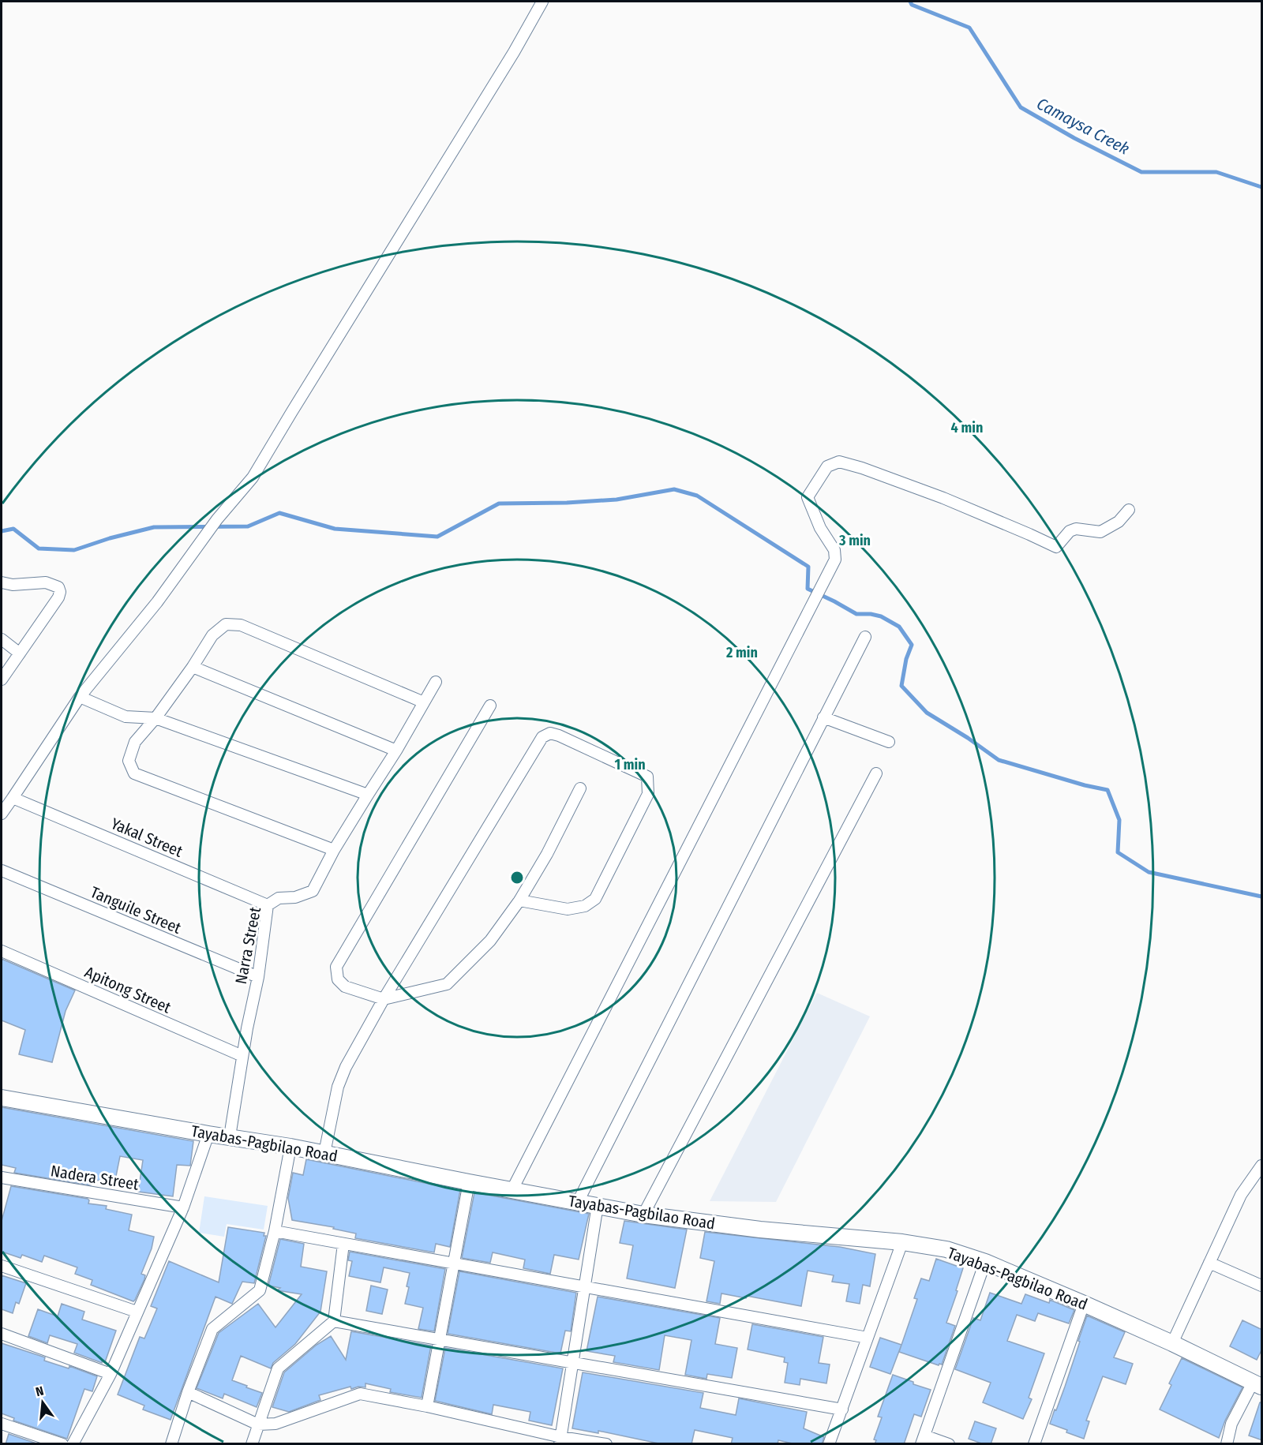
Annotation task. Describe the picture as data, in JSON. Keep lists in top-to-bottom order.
{
  "streets": {
    "main road": ["Tayabas-Pagbilao Road"],
    "street": [
      "Yakal Street",
      "Tanguile Street",
      "Narra Street",
      "Apitong Street",
      "Nadera Street"
    ]
  },
  "crossings": [
    ["Yakal Street", "Narra Street"],
    ["Tanguile Street", "Narra Street"],
    ["Narra Street", "Apitong Street"],
    ["Narra Street", "Tayabas-Pagbilao Road"]
  ],
  "water": ["Camaysa Creek"],
  "north": "top",
  "rings": [
    "4 min",
    "3 min",
    "2 min",
    "1 min"
  ]
}
